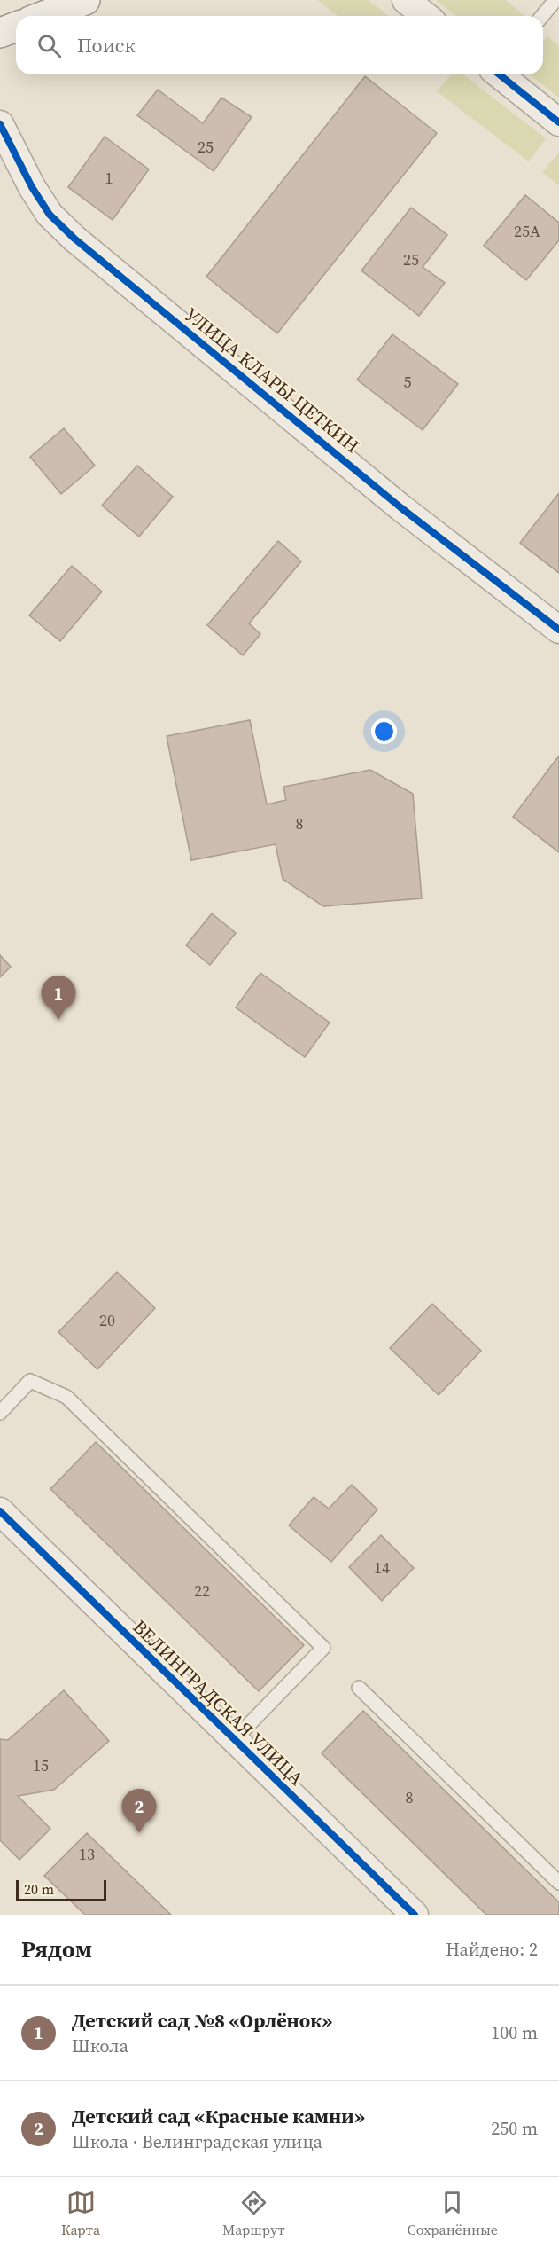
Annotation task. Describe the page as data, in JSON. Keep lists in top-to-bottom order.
{
  "streets": {
    "street": ["УЛИЦА КЛАРЫ ЦЕТКИН", "ВЕЛИНГРАДСКАЯ УЛИЦА"]
  },
  "house_numbers": [
    "25",
    "1",
    "25А",
    "25",
    "5",
    "8",
    "20",
    "14",
    "22",
    "15",
    "8",
    "13"
  ],
  "scale_bar": "20 m",
  "page": {
    "search": "Поиск",
    "pins": ["1", "2"],
    "scale": "20 m",
    "heading": ["Рядом", "Найдено: 2"],
    "list": [
      {
        "mark": "1",
        "name": "Детский сад №8 «Орлёнок»",
        "note": "Школа",
        "value": "100 m"
      },
      {
        "mark": "2",
        "name": "Детский сад «Красные камни»",
        "note": "Школа · Велинградская улица",
        "value": "250 m"
      }
    ],
    "nav": ["Карта", "Маршрут", "Сохранённые"]
  }
}
